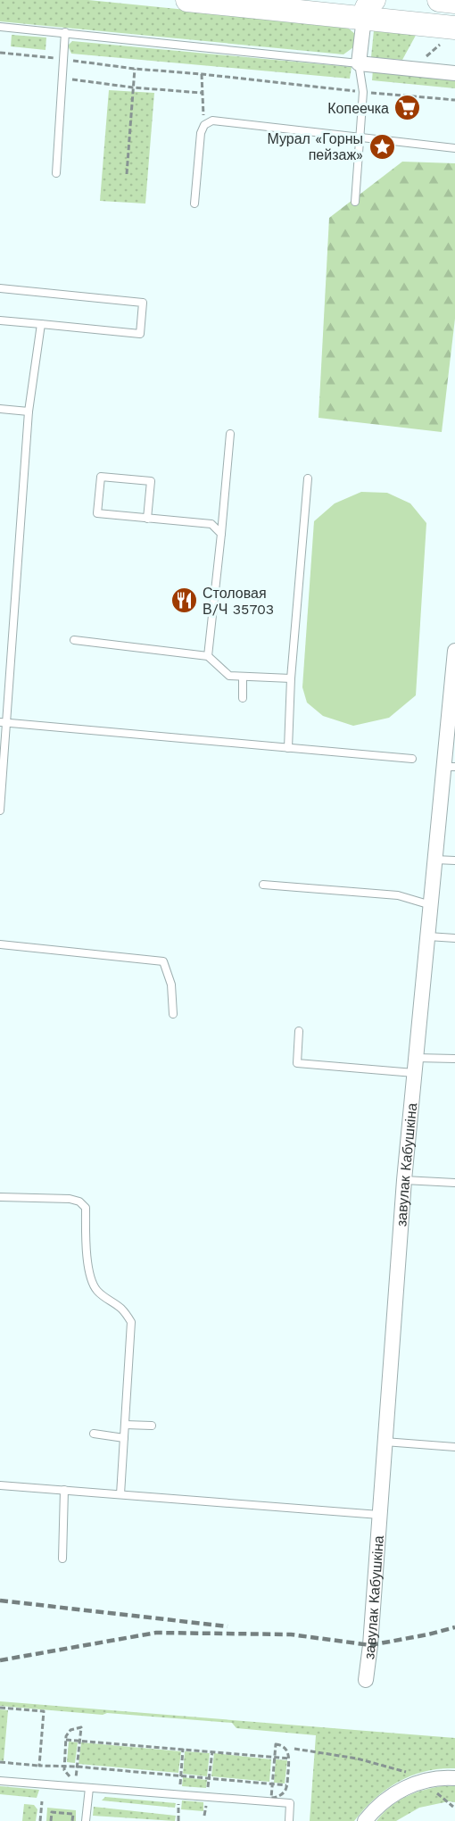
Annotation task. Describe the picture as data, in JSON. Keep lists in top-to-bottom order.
{
  "streets": {
    "street": ["завулак Кабушкіна"]
  },
  "places": {
    "supermarket": ["Копеечка"],
    "place": ["Мурал «Горны пейзаж»"],
    "restaurant": ["Столовая В/Ч 35703"]
  }
}
